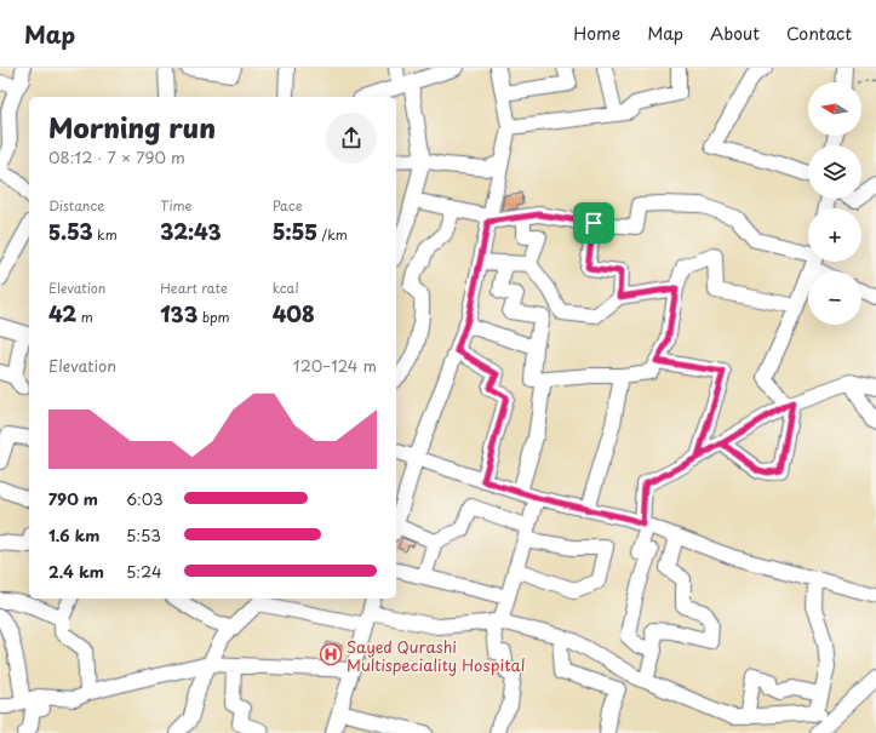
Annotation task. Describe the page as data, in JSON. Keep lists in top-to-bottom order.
{
  "places": {
    "hospital": ["Sayed Qurashi Multispeciality Hospital"]
  },
  "north": "left",
  "page": {
    "header": "Map",
    "nav": [
      "Home",
      "Map",
      "About",
      "Contact"
    ],
    "map_buttons": ["+", "−"],
    "heading": ["Morning run", "08:12 · 7 × 790 m"],
    "stats": [
      ["Distance", "5.53 km"],
      ["Time", "32:43"],
      ["Pace", "5:55 /km"],
      ["Elevation", "42 m"],
      ["Heart rate", "133 bpm"],
      ["kcal", "408"]
    ],
    "chart": ["Elevation", "120–124 m"],
    "list": [
      {
        "name": "790 m",
        "note": "6:03"
      },
      {
        "name": "1.6 km",
        "note": "5:53"
      },
      {
        "name": "2.4 km",
        "note": "5:24"
      }
    ]
  }
}
